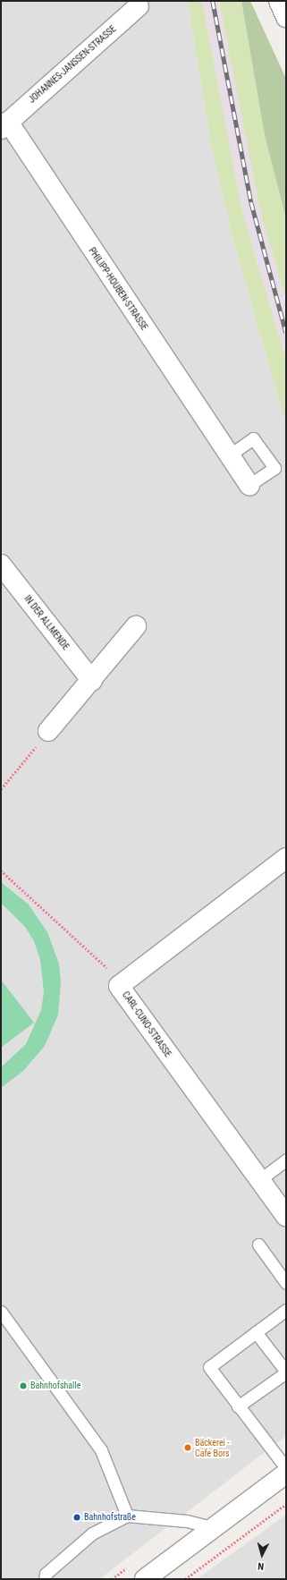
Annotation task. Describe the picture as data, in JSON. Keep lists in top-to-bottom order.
{
  "streets": {
    "street": [
      "JOHANNES-JANSSEN-STRASSE",
      "PHILIPP-HOUBEN-STRASSE",
      "IN DER ALLMENDE",
      "CARL-CUNO-STRASSE"
    ]
  },
  "crossings": [
    ["JOHANNES-JANSSEN-STRASSE", "PHILIPP-HOUBEN-STRASSE"]
  ],
  "places": ["Bahnhofshalle", "Bäckerei - Cafe Bors", "Bahnhofstraße"],
  "north": "bottom"
}
